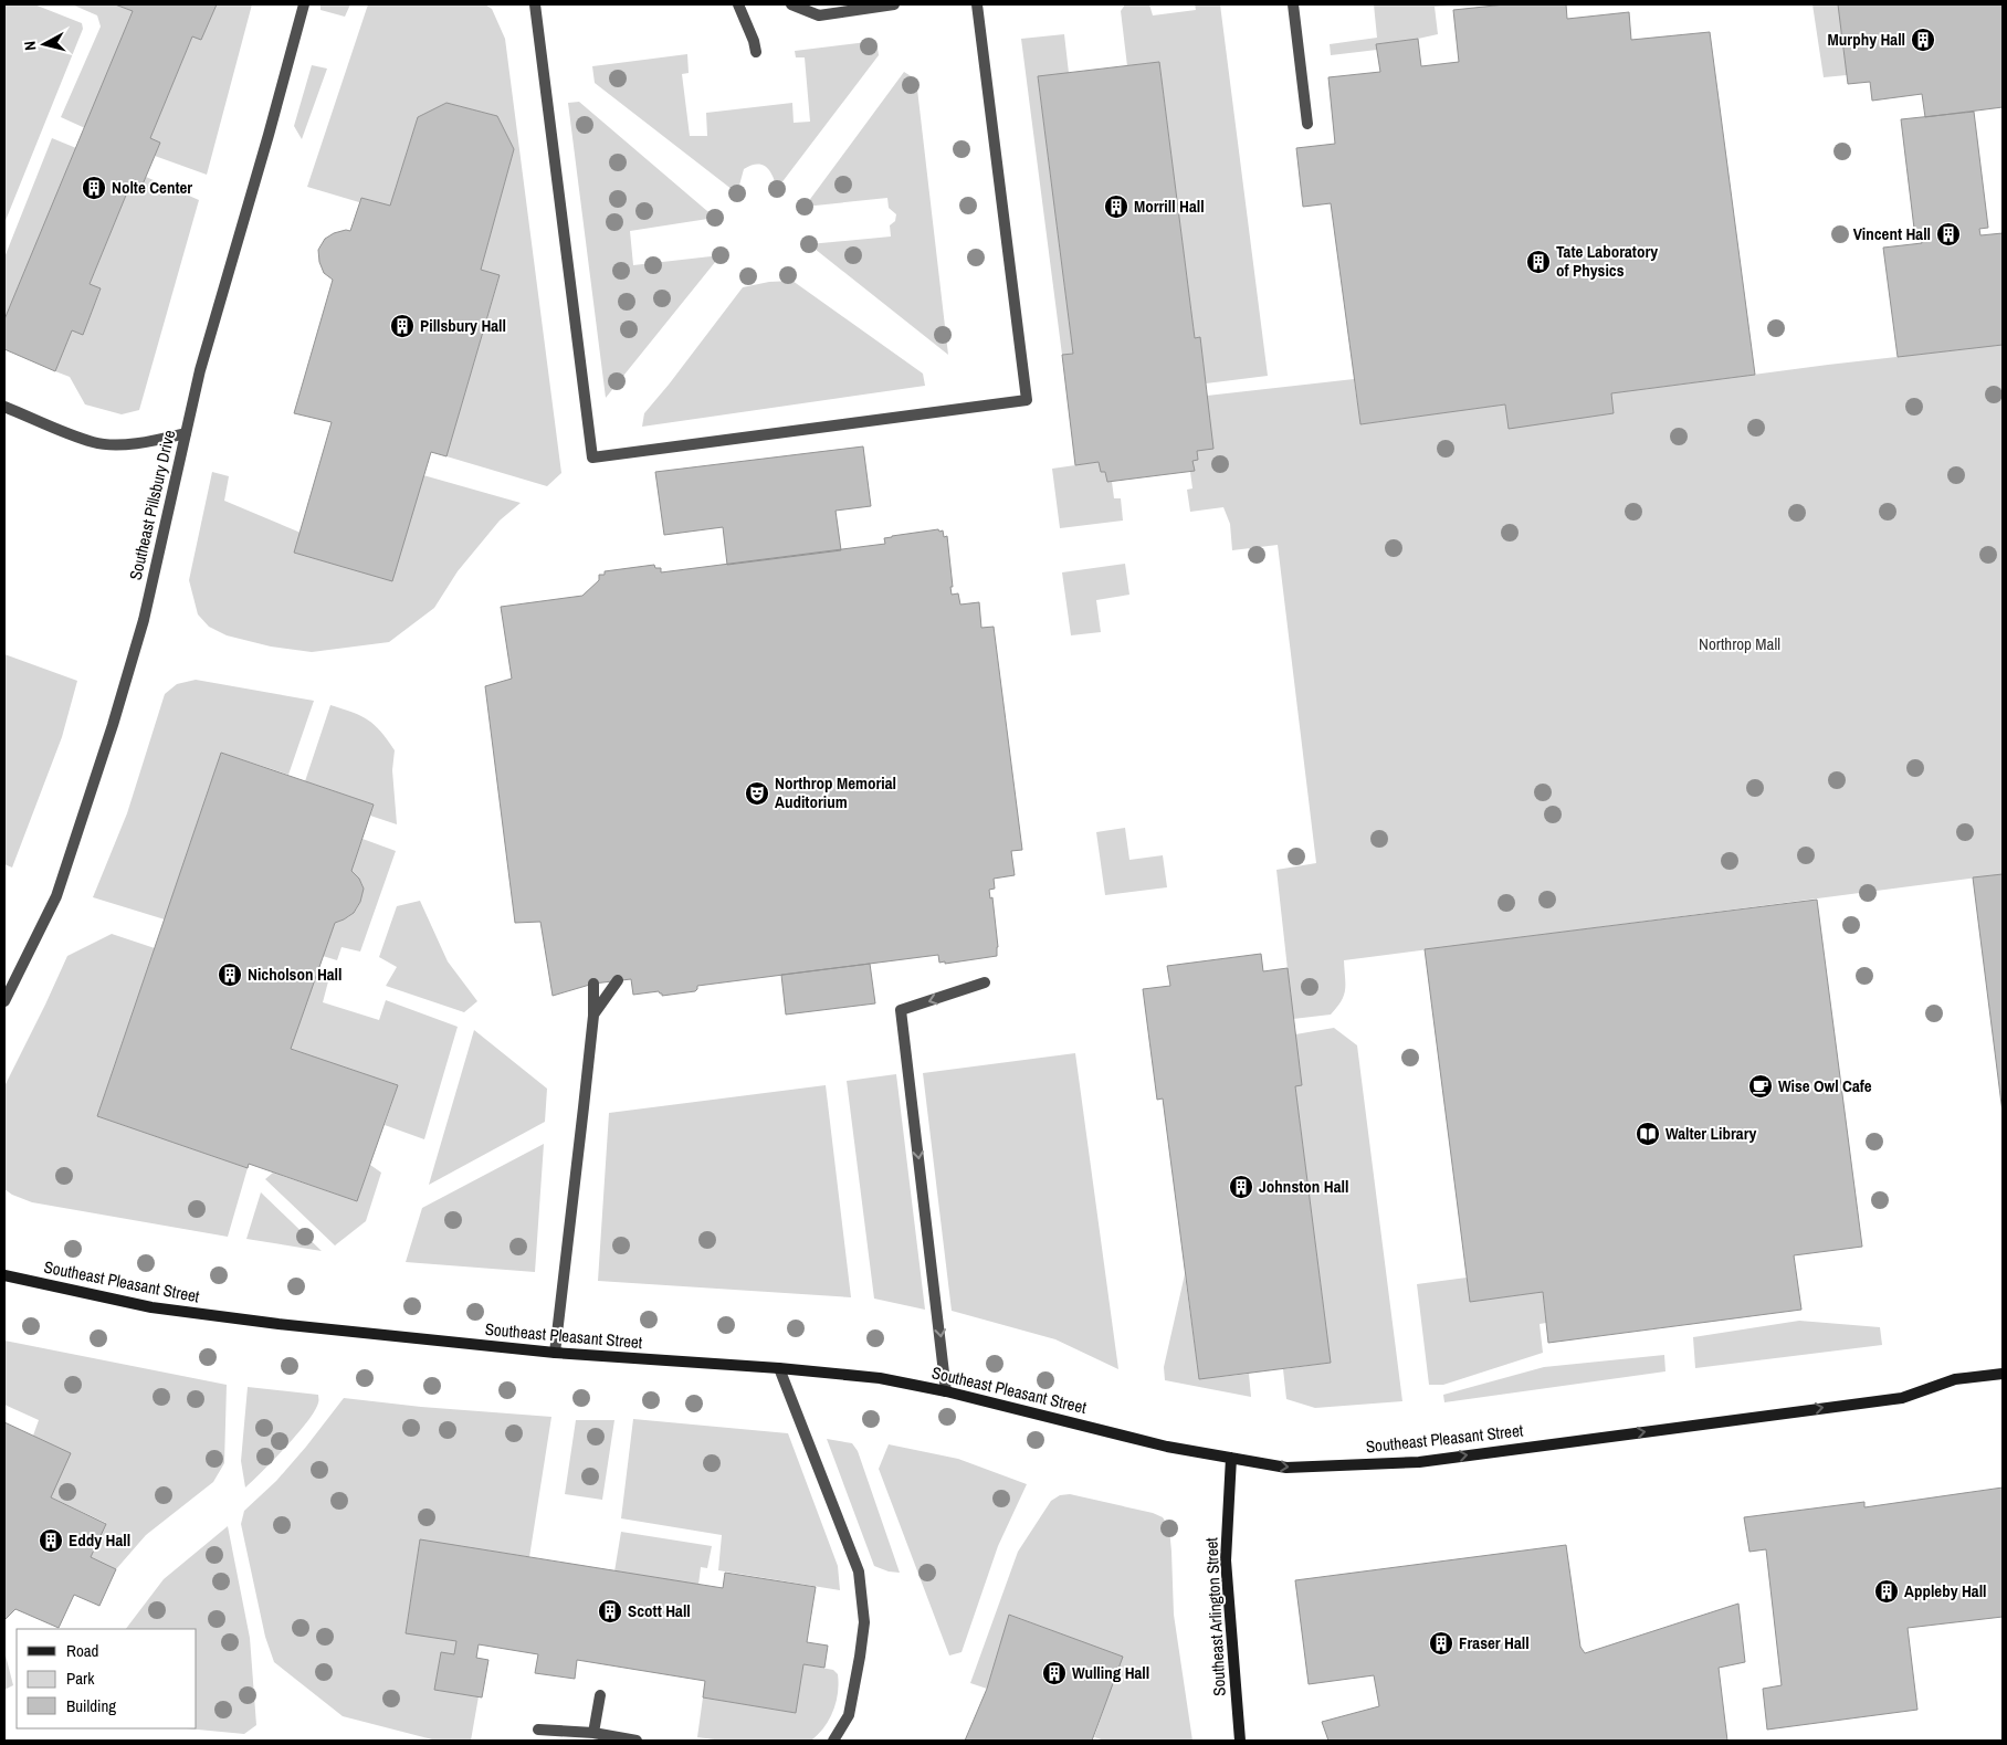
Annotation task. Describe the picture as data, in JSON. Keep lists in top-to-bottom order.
{
  "streets": {
    "street": ["Southeast Pillsbury Drive", "Southeast Pleasant Street", "Southeast Arlington Street"]
  },
  "crossings": [
    ["Southeast Pleasant Street", "Southeast Arlington Street"]
  ],
  "one_way": ["Southeast Pleasant Street"],
  "parks": ["Northrop Mall"],
  "places": {
    "building": [
      "Murphy Hall",
      "Nolte Center",
      "Morrill Hall",
      "Vincent Hall",
      "Tate Laboratory of Physics",
      "Pillsbury Hall",
      "Nicholson Hall",
      "Johnston Hall",
      "Eddy Hall",
      "Appleby Hall",
      "Scott Hall",
      "Fraser Hall",
      "Wulling Hall"
    ],
    "theatre": ["Northrop Memorial Auditorium"],
    "cafe": ["Wise Owl Cafe"],
    "library": ["Walter Library"]
  },
  "legend": ["Road", "Park", "Building"],
  "north": "left"
}
